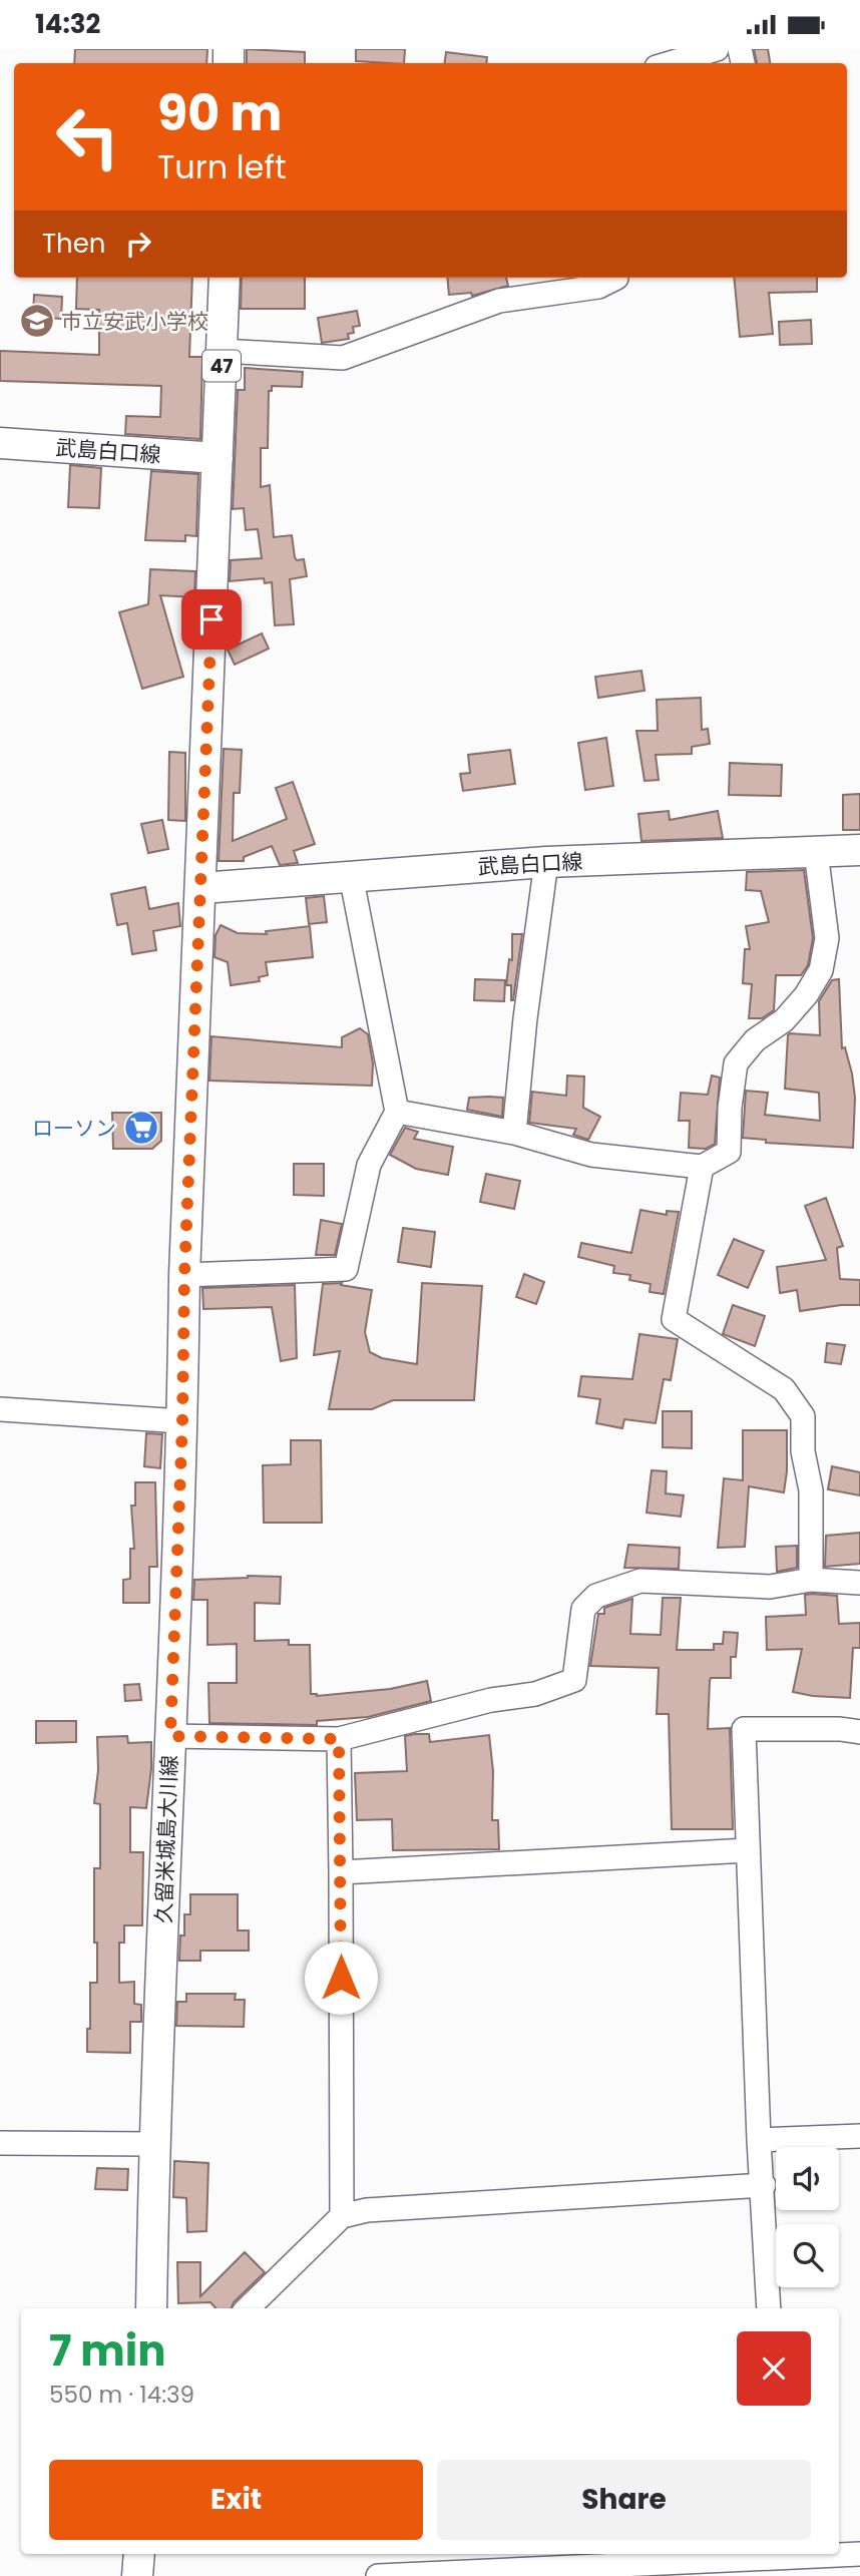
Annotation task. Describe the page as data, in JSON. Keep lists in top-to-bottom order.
{
  "streets": {
    "main road": ["47", "武島白口線", "久留米城島大川線"]
  },
  "crossings": [
    ["武島白口線", "久留米城島大川線"]
  ],
  "places": {
    "school or university": ["市立安武小学校"],
    "supermarket": ["ローソン"]
  },
  "page": {
    "status": "14:32",
    "turn": ["90 m", "Turn left"],
    "then": "Then",
    "heading": ["7 min", "550 m · 14:39"],
    "buttons": ["Exit", "Share"]
  }
}
